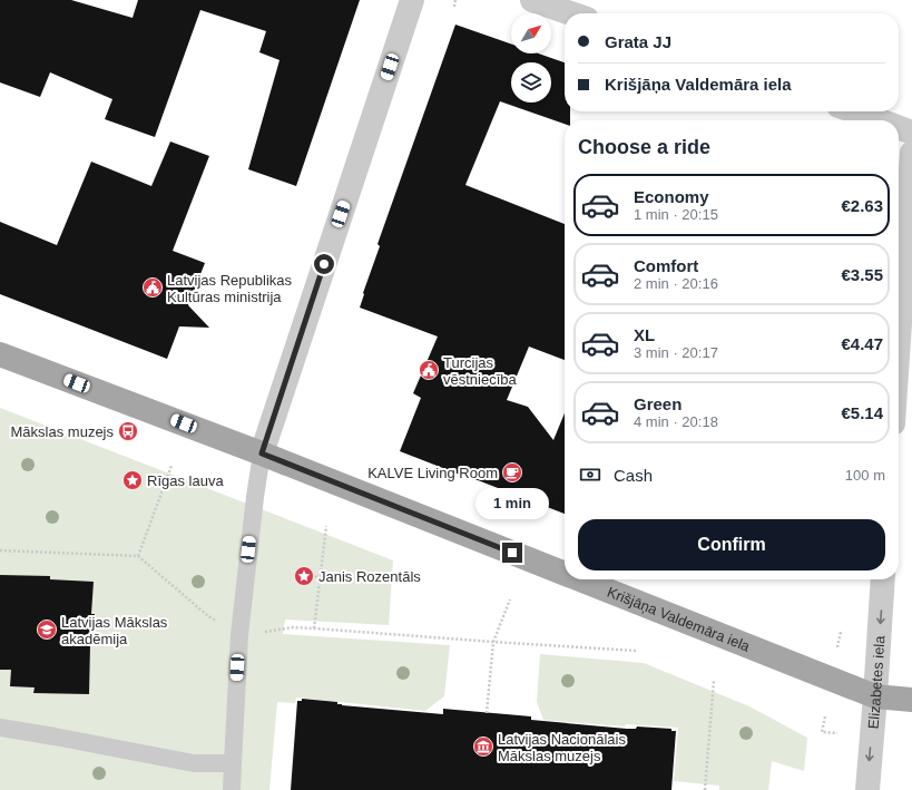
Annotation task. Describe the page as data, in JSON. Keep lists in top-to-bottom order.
{
  "streets": {
    "main road": ["Krišjāņa Valdemāra iela"],
    "street": ["Elizabetes iela"]
  },
  "crossings": [
    ["Krišjāņa Valdemāra iela", "Elizabetes iela"]
  ],
  "one_way": ["Elizabetes iela"],
  "places": {
    "public building": ["Latvijas Republikas Kultūras ministrija", "Turcijas vēstniecība"],
    "bus stop": ["Mākslas muzejs"],
    "cafe": ["KALVE Living Room"],
    "place": ["Rīgas lauva", "Janis Rozentāls"],
    "school or university": ["Latvijas Mākslas akadēmija"],
    "museum": ["Latvijas Nacionālais Mākslas muzejs"]
  },
  "north": "top right",
  "page": {
    "banner": ["Grata JJ", "Krišjāņa Valdemāra iela"],
    "heading": "Choose a ride",
    "list": [
      {
        "name": "Economy",
        "note": "1 min · 20:15",
        "value": "€2.63"
      },
      {
        "name": "Comfort",
        "note": "2 min · 20:16",
        "value": "€3.55"
      },
      {
        "name": "XL",
        "note": "3 min · 20:17",
        "value": "€4.47"
      },
      {
        "name": "Green",
        "note": "4 min · 20:18",
        "value": "€5.14"
      }
    ],
    "pay": ["Cash", "100 m"],
    "bubble": "1 min",
    "buttons": "Confirm"
  }
}
